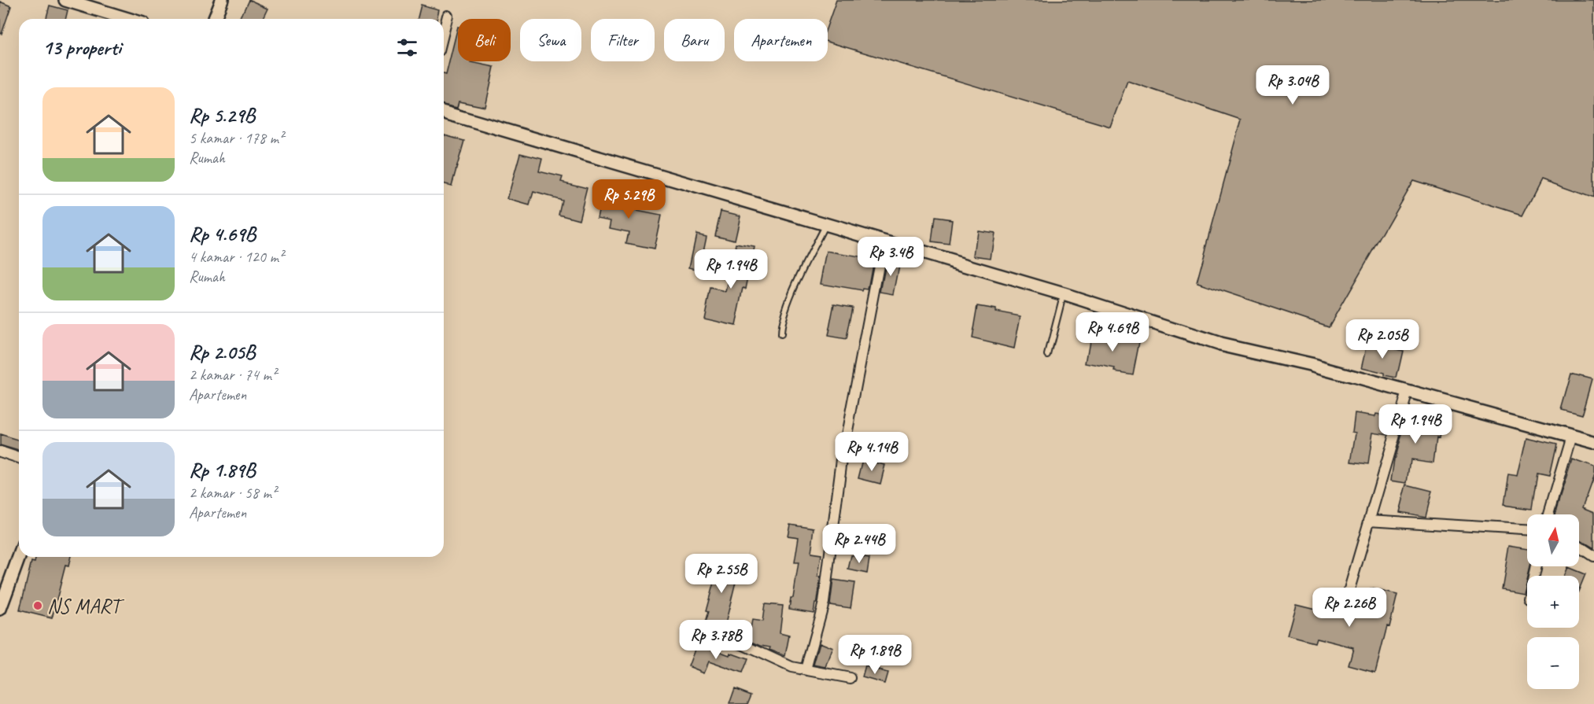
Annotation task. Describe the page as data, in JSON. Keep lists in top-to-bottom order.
{
  "places": ["NS MART"],
  "north": "top",
  "page": {
    "chip": [
      "Beli",
      "Sewa",
      "Filter",
      "Baru",
      "Apartemen"
    ],
    "heading": "13 properti",
    "price": [
      "Rp 3.04B",
      "Rp 5.29B",
      "Rp 3.4B",
      "Rp 1.94B",
      "Rp 4.69B",
      "Rp 2.05B",
      "Rp 1.94B",
      "Rp 4.14B",
      "Rp 2.44B",
      "Rp 2.55B",
      "Rp 2.26B",
      "Rp 3.78B",
      "Rp 1.89B"
    ],
    "list": [
      {
        "name": "Rp 5.29B",
        "note": "5 kamar · 178 m² · Rumah"
      },
      {
        "name": "Rp 4.69B",
        "note": "4 kamar · 120 m² · Rumah"
      },
      {
        "name": "Rp 2.05B",
        "note": "2 kamar · 74 m² · Apartemen"
      },
      {
        "name": "Rp 1.89B",
        "note": "2 kamar · 58 m² · Apartemen"
      }
    ],
    "map_buttons": ["+", "−"]
  }
}
